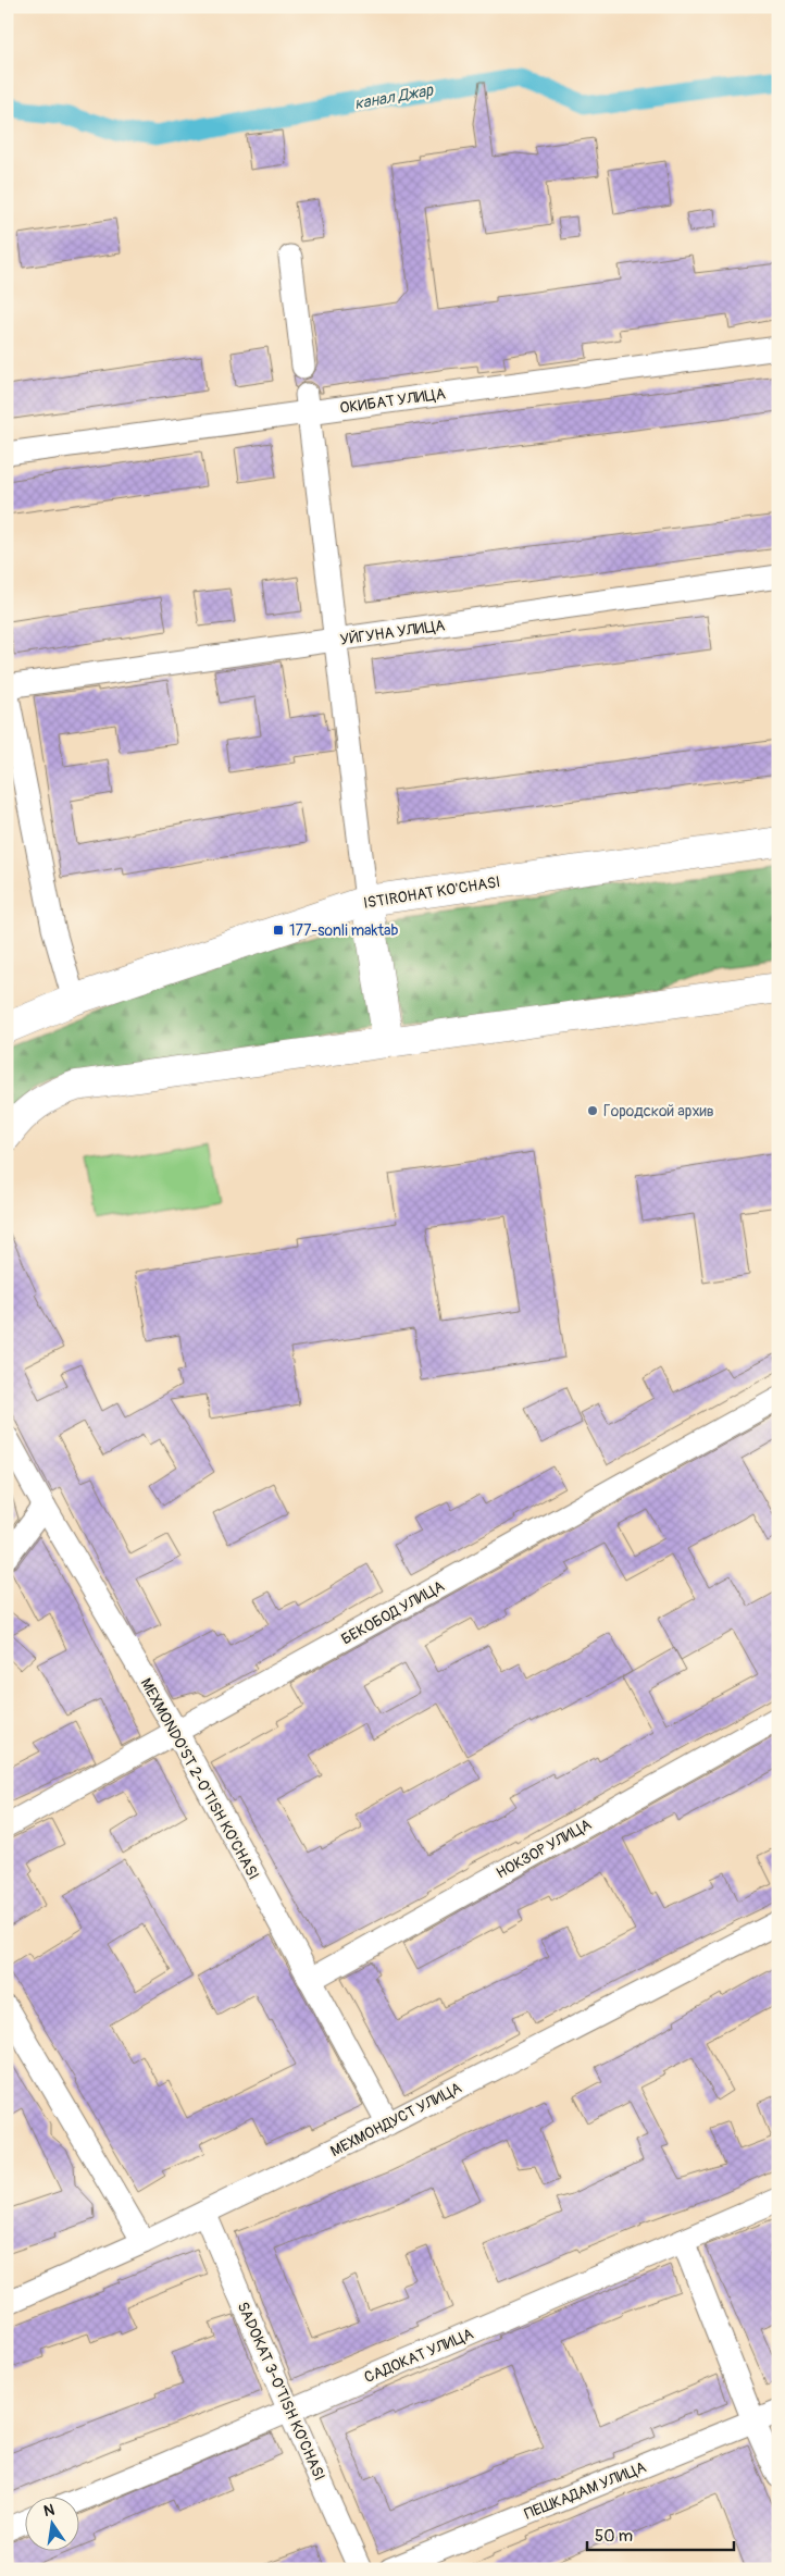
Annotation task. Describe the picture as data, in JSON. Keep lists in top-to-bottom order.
{
  "streets": {
    "main road": ["ISTIROHAT KO'CHASI"],
    "street": [
      "ОКИБАТ УЛИЦА",
      "УЙГУНА УЛИЦА",
      "БЕКОБОД УЛИЦА",
      "MEXMONDO'ST 2-O'TISH KO'CHASI",
      "НОКЗОР УЛИЦА",
      "МЕХМОНДУСТ УЛИЦА",
      "САДОКАТ УЛИЦА",
      "SADOKAT 3-O'TISH KO'CHASI",
      "ПЕШКАДАМ УЛИЦА"
    ]
  },
  "crossings": [
    ["БЕКОБОД УЛИЦА", "MEXMONDO'ST 2-O'TISH KO'CHASI"],
    ["MEXMONDO'ST 2-O'TISH KO'CHASI", "НОКЗОР УЛИЦА"],
    ["MEXMONDO'ST 2-O'TISH KO'CHASI", "МЕХМОНДУСТ УЛИЦА"],
    ["МЕХМОНДУСТ УЛИЦА", "SADOKAT 3-O'TISH KO'CHASI"],
    ["САДОКАТ УЛИЦА", "SADOKAT 3-O'TISH KO'CHASI"]
  ],
  "water": ["канал Джар"],
  "places": {
    "transit": ["177-sonli maktab"],
    "other": ["Городской архив"]
  },
  "scale_bar": "50 m",
  "north": "top"
}
